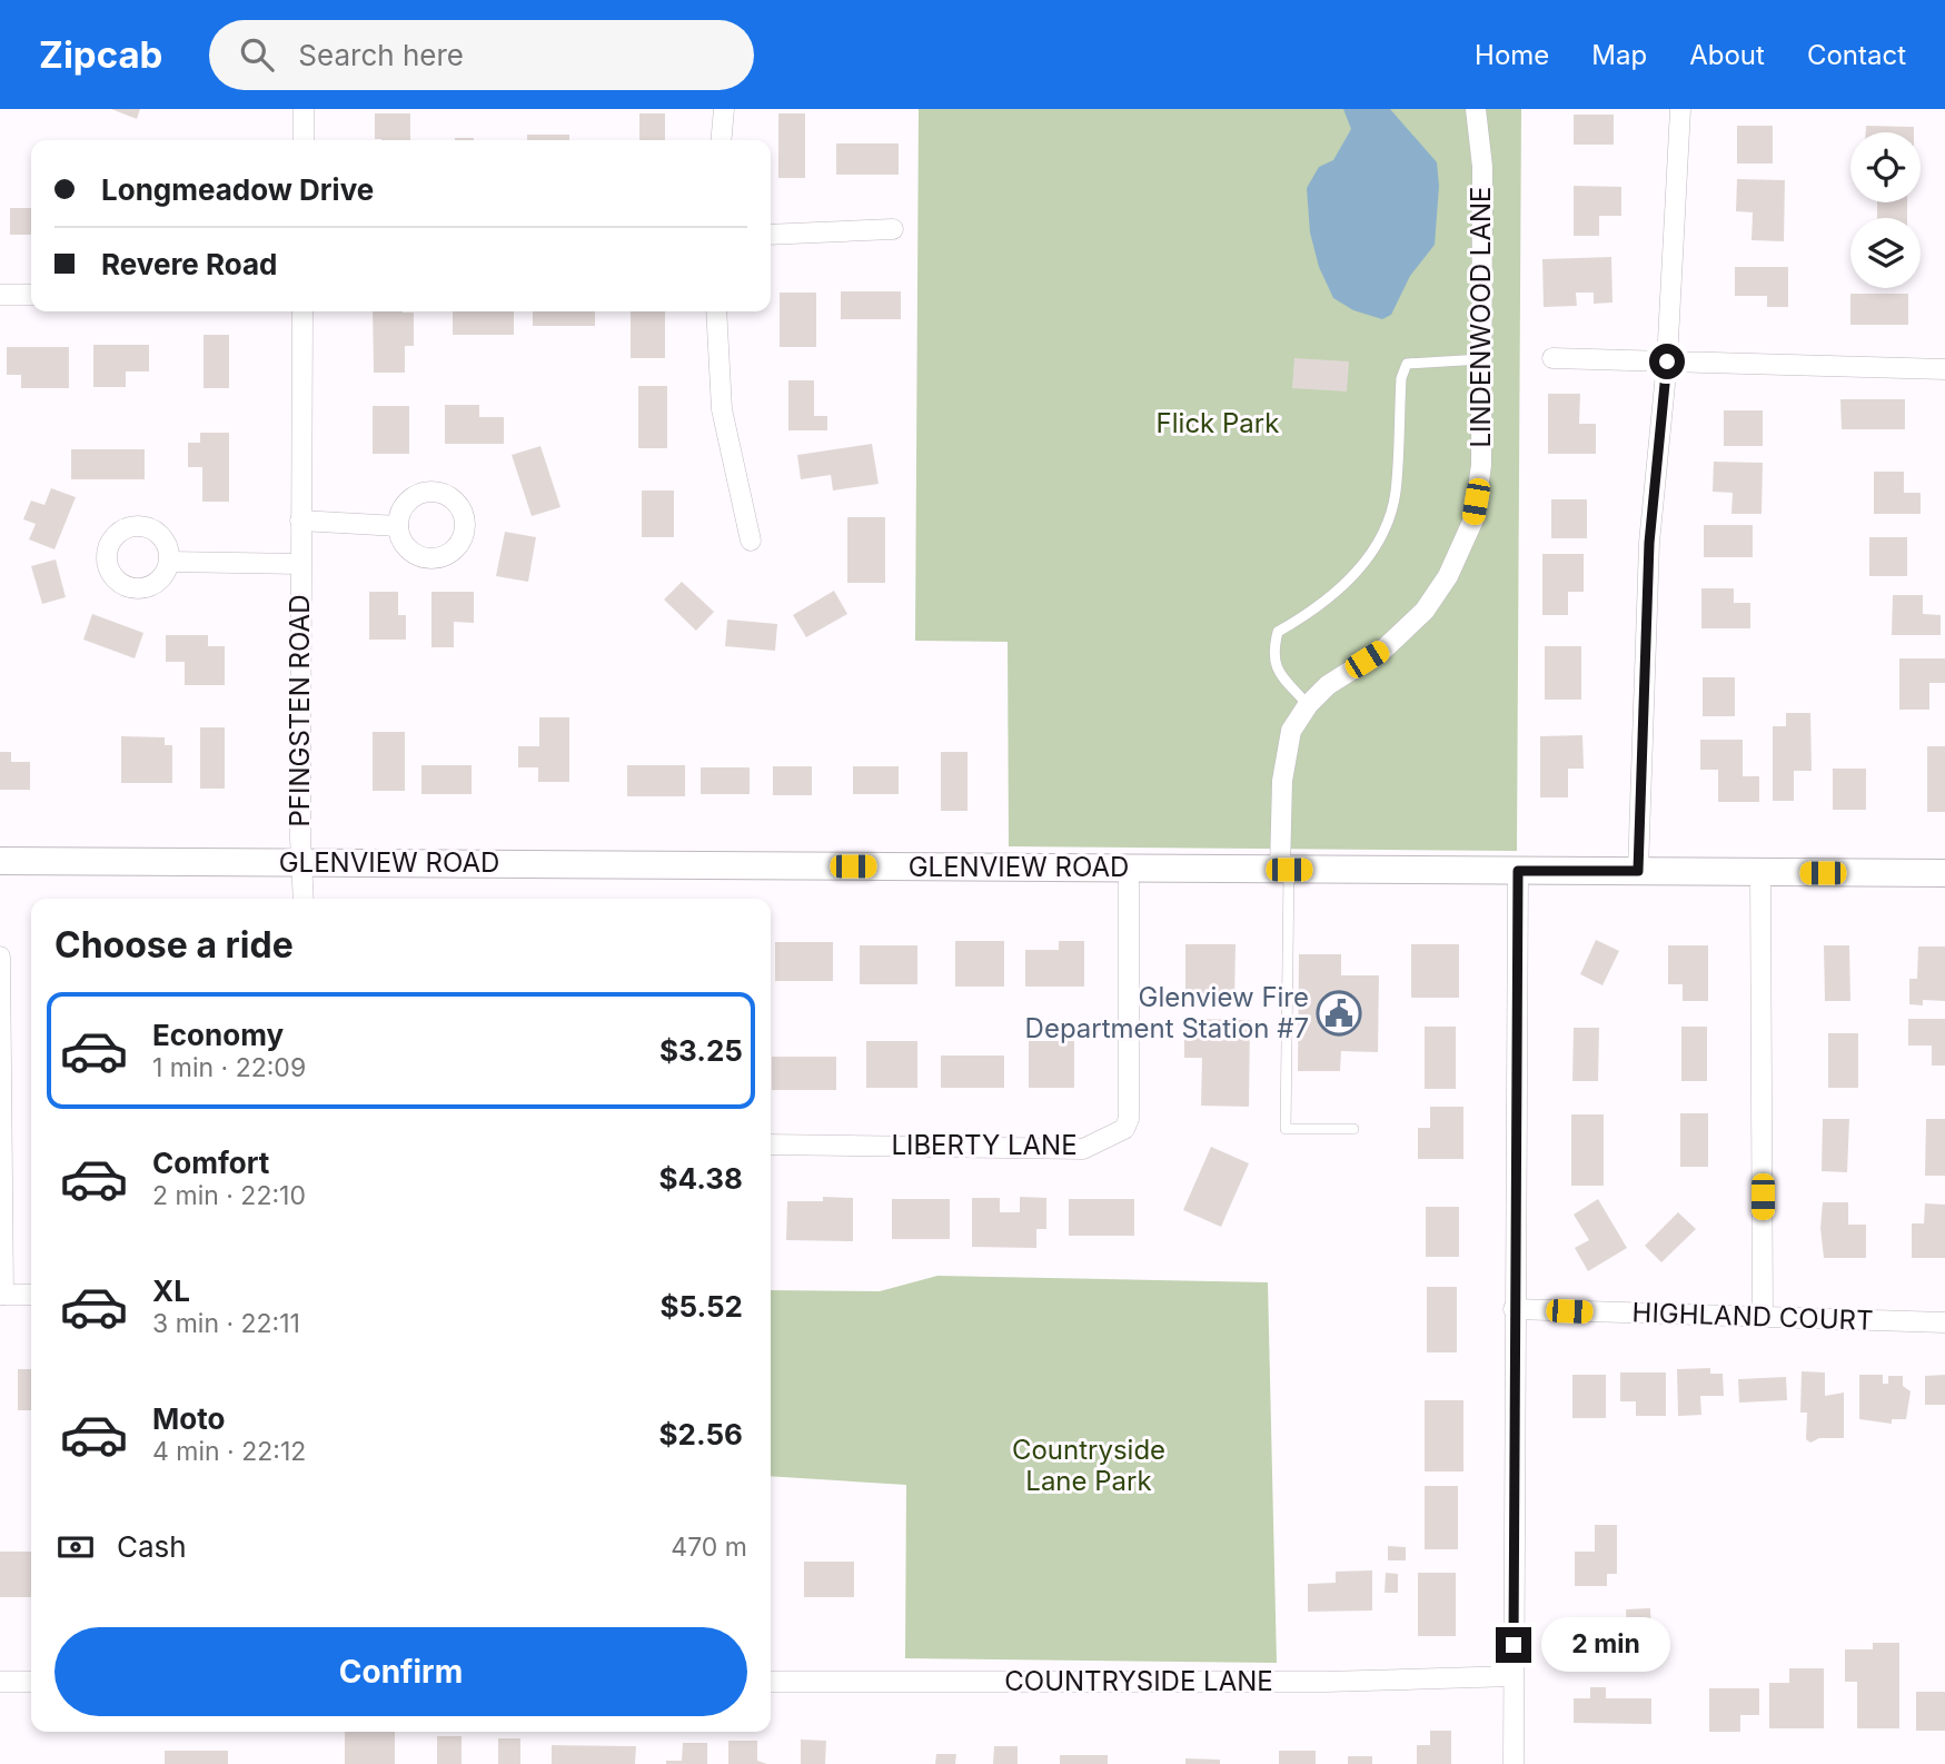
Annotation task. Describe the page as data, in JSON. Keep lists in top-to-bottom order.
{
  "streets": {
    "main road": ["GLENVIEW ROAD"],
    "street": [
      "LINDENWOOD LANE",
      "PFINGSTEN ROAD",
      "LIBERTY LANE",
      "HIGHLAND COURT",
      "COUNTRYSIDE LANE"
    ]
  },
  "crossings": [
    ["LINDENWOOD LANE", "GLENVIEW ROAD"],
    ["PFINGSTEN ROAD", "GLENVIEW ROAD"],
    ["GLENVIEW ROAD", "LIBERTY LANE"]
  ],
  "parks": ["Flick Park", "Countryside Lane Park"],
  "places": {
    "public building": ["Glenview Fire Department Station #7"]
  },
  "page": {
    "header": "Zipcab",
    "search": "Search here",
    "nav": [
      "Home",
      "Map",
      "About",
      "Contact"
    ],
    "banner": ["Longmeadow Drive", "Revere Road"],
    "heading": "Choose a ride",
    "list": [
      {
        "name": "Economy",
        "note": "1 min · 22:09",
        "value": "$3.25"
      },
      {
        "name": "Comfort",
        "note": "2 min · 22:10",
        "value": "$4.38"
      },
      {
        "name": "XL",
        "note": "3 min · 22:11",
        "value": "$5.52"
      },
      {
        "name": "Moto",
        "note": "4 min · 22:12",
        "value": "$2.56"
      }
    ],
    "pay": ["Cash", "470 m"],
    "buttons": "Confirm",
    "bubble": "2 min"
  }
}
